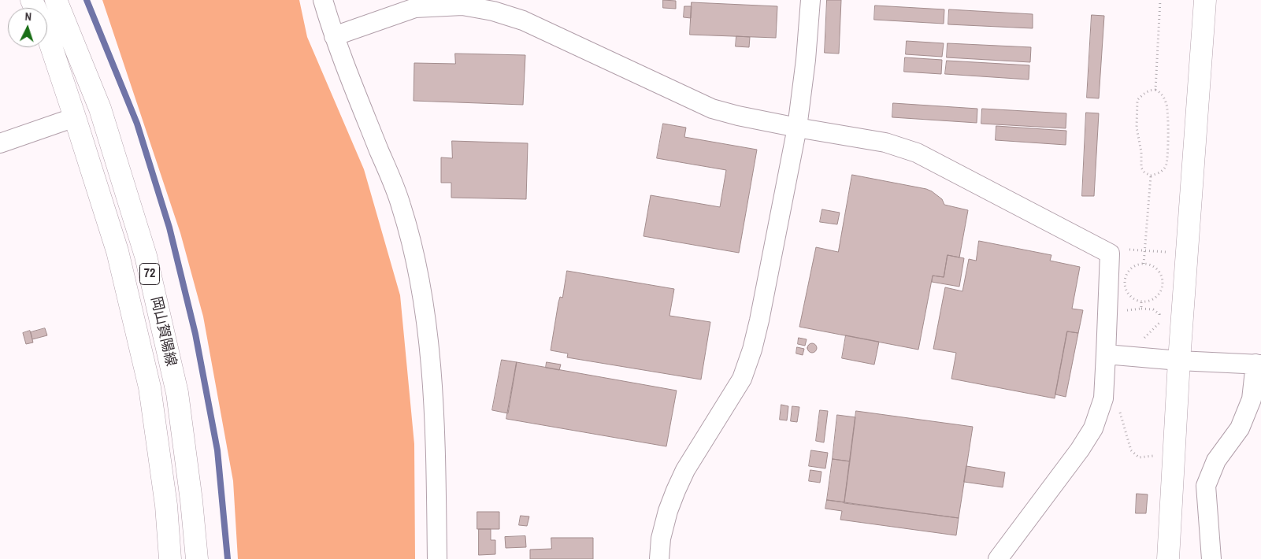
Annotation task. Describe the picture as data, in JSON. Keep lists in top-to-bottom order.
{
  "streets": {
    "main road": ["72", "岡山賀陽線"]
  },
  "north": "top"
}
